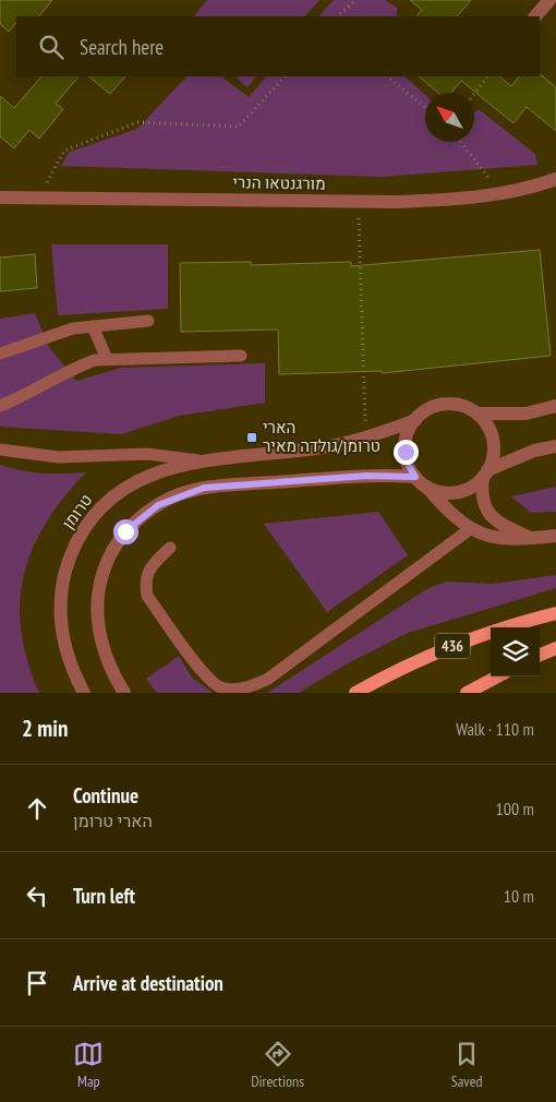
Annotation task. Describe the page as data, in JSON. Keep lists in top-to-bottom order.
{
  "streets": {
    "main road": ["436"],
    "street": ["מורגנטאו הנרי", "טרומן"]
  },
  "places": {
    "transit": ["הארי טרומן/גולדה מאיר"]
  },
  "north": "top left",
  "page": {
    "search": "Search here",
    "heading": ["2 min", "Walk · 110 m"],
    "list": [
      ["Continue", "הארי טרומן", "100 m"],
      ["Turn left", "10 m"],
      "Arrive at destination"
    ],
    "nav": ["Map", "Directions", "Saved"]
  }
}
